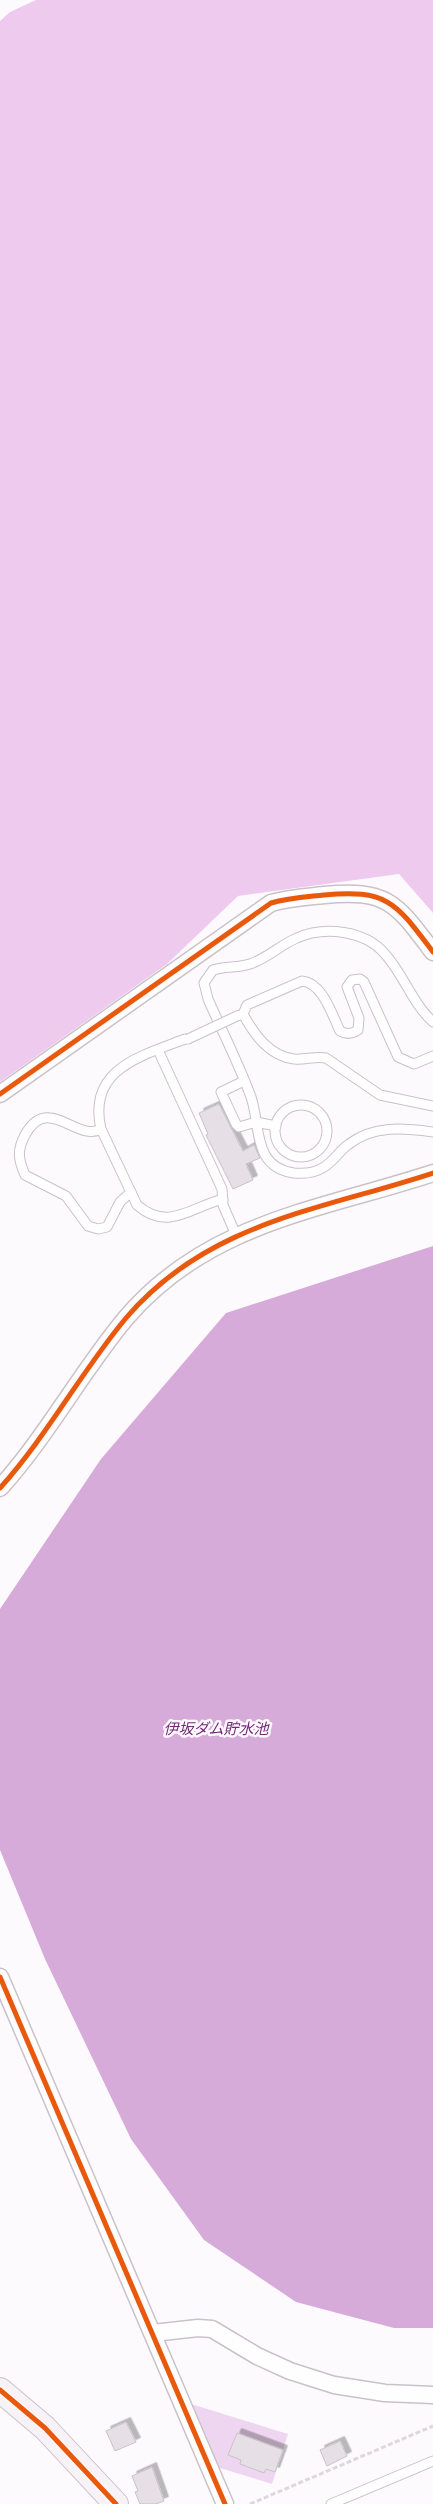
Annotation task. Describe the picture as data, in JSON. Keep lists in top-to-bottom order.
{
  "water": ["伊坂ダム貯水池"]
}
